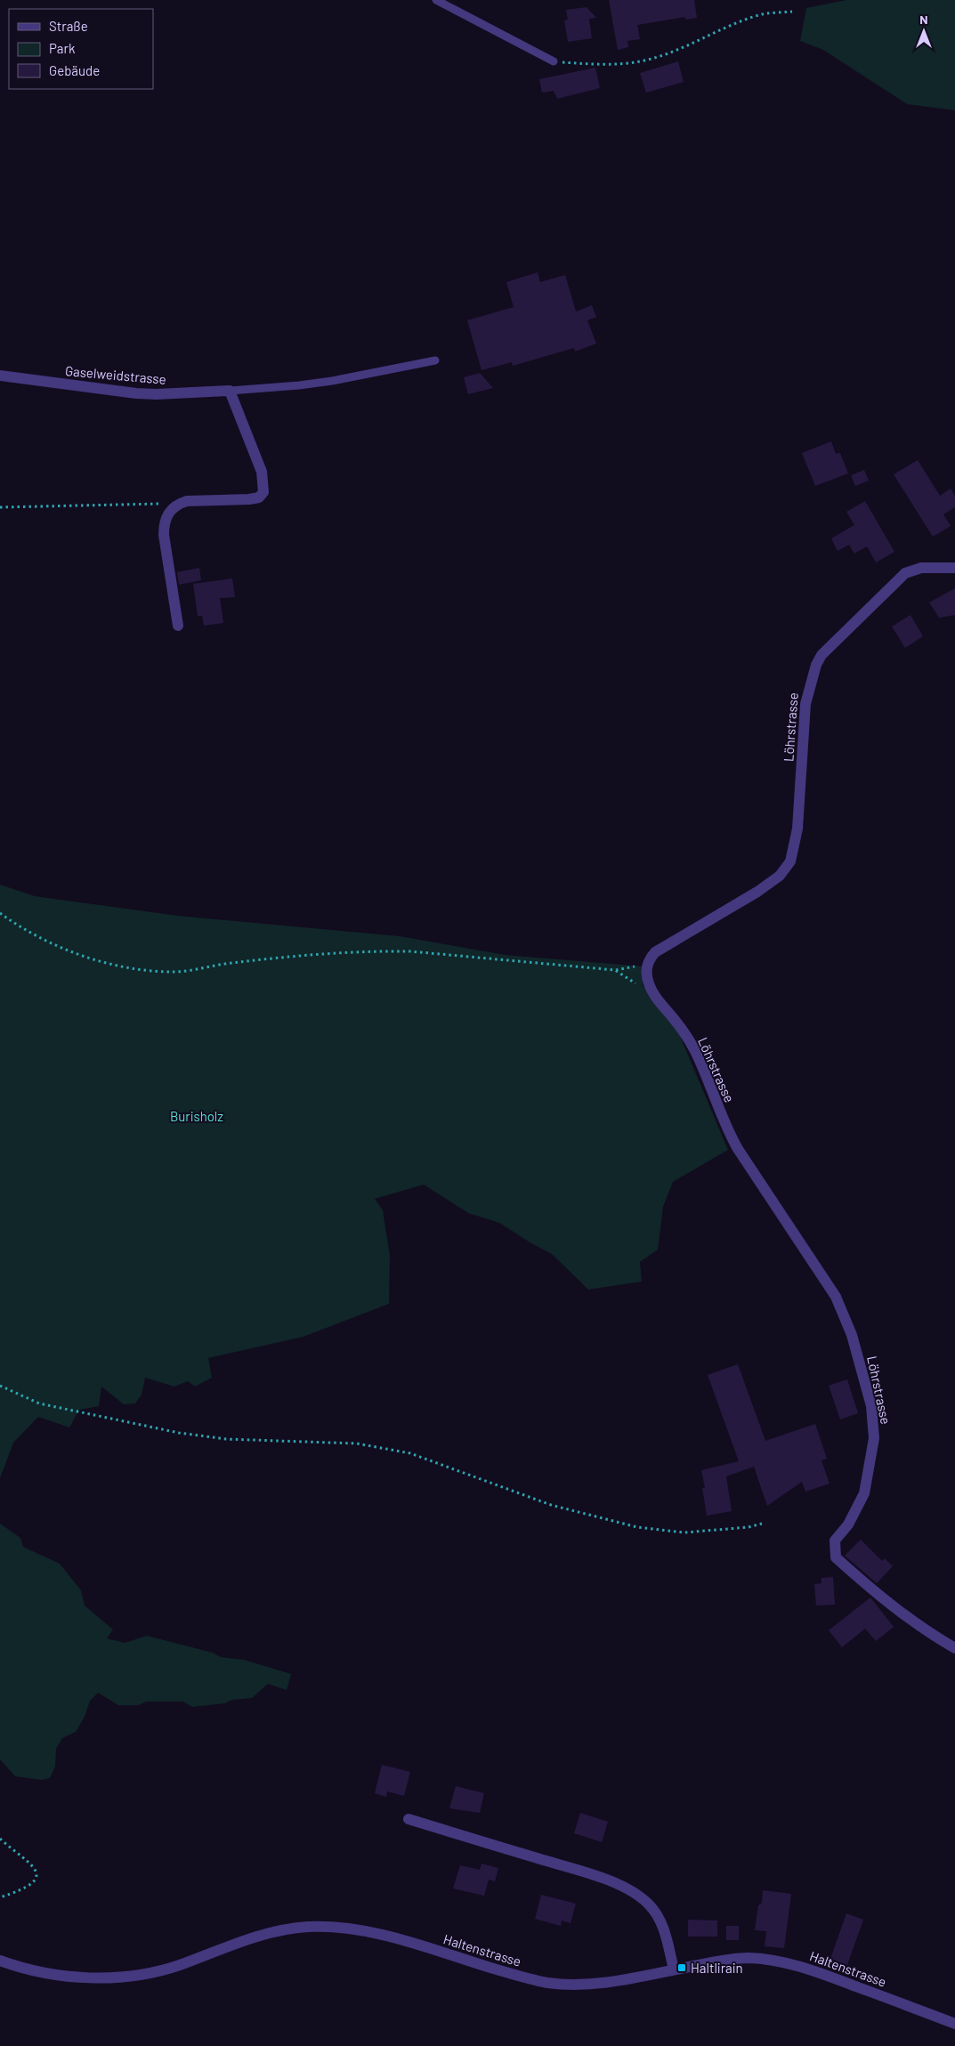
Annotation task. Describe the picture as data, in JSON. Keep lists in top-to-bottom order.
{
  "streets": {
    "street": ["Gaselweidstrasse", "Löhrstrasse", "Haltenstrasse"]
  },
  "parks": ["Burisholz"],
  "places": {
    "transit": ["Haltlirain"]
  },
  "legend": ["Straße", "Park", "Gebäude"],
  "north": "top"
}
